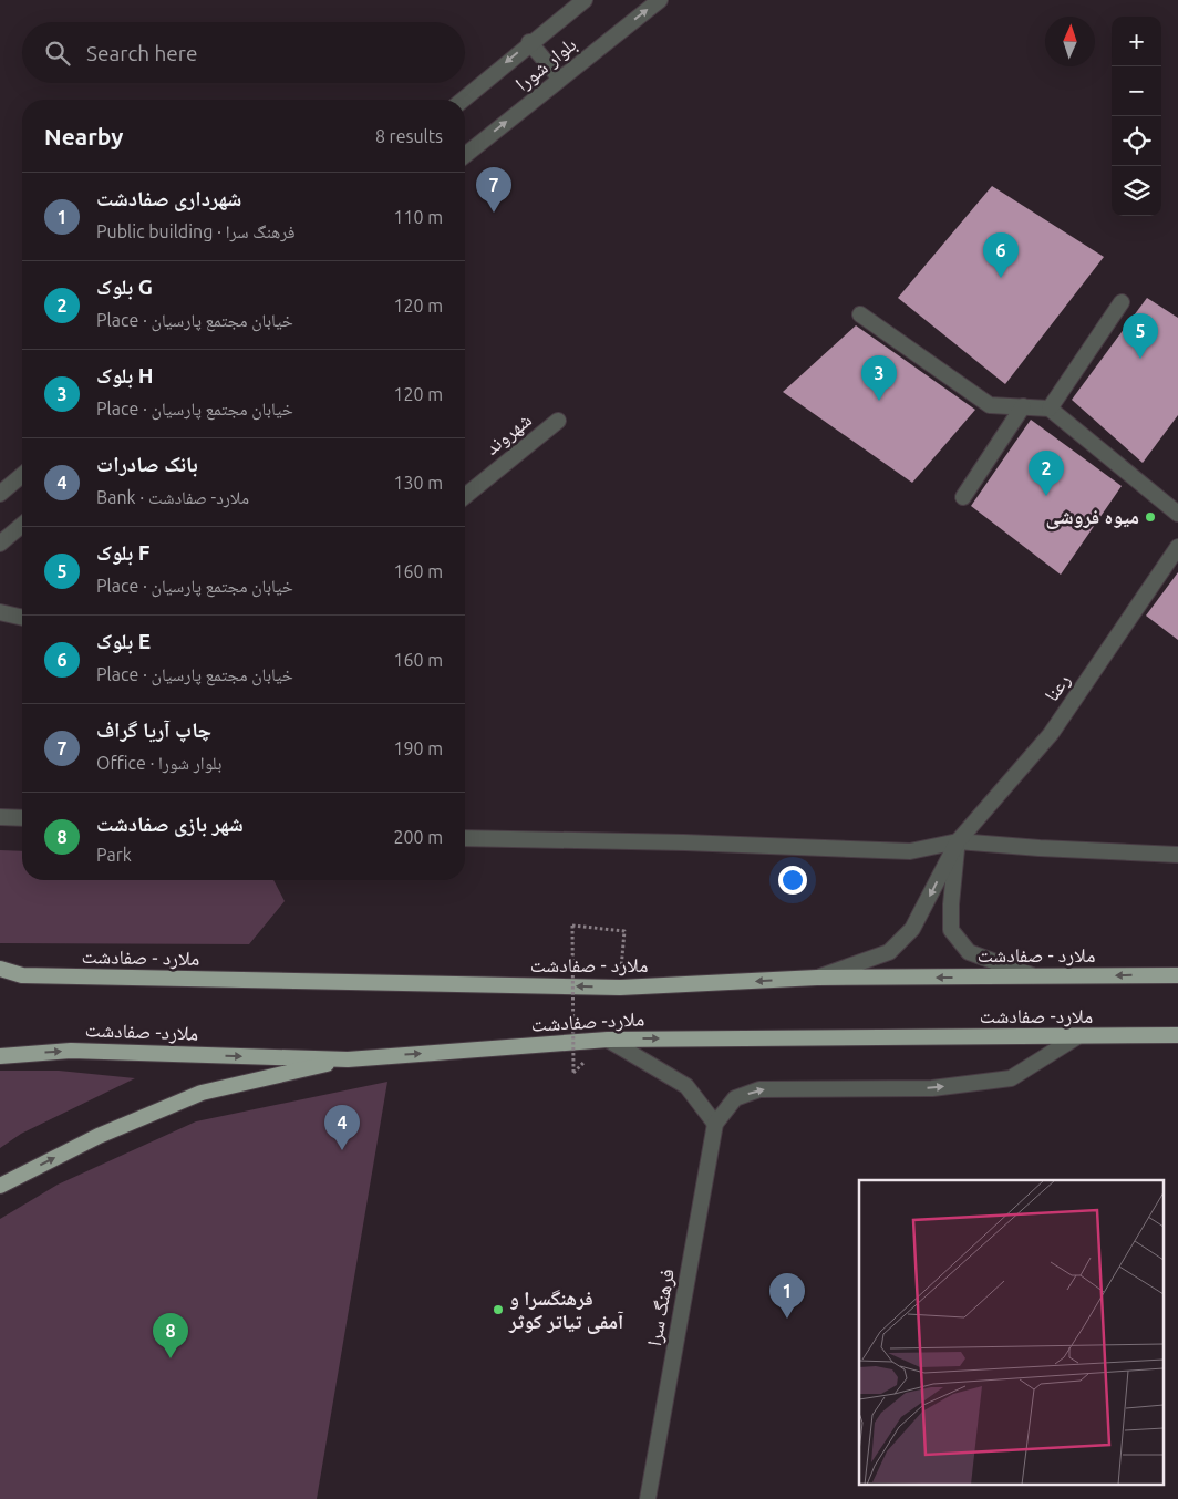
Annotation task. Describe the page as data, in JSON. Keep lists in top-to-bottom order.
{
  "streets": {
    "highway": ["ملارد - صفادشت", "ملارد- صفادشت"],
    "street": [
      "بلوار شورا",
      "شهروند",
      "رعنا",
      "فرهنگ سرا"
    ]
  },
  "crossings": [
    ["رعنا", "ملارد - صفادشت"]
  ],
  "one_way": ["ملارد - صفادشت"],
  "places": ["میوه فروشی", "فرهنگسرا و آمفی تیاتر کوثر"],
  "north": "top",
  "page": {
    "map_buttons": ["+", "−"],
    "search": "Search here",
    "heading": ["Nearby", "8 results"],
    "pins": [
      "7",
      "6",
      "5",
      "3",
      "2",
      "4",
      "1",
      "8"
    ],
    "list": [
      {
        "mark": "1",
        "name": "شهرداری صفادشت",
        "note": "Public building · فرهنگ سرا",
        "value": "110 m"
      },
      {
        "mark": "2",
        "name": "بلوک G",
        "note": "Place · خیابان مجتمع پارسیان",
        "value": "120 m"
      },
      {
        "mark": "3",
        "name": "بلوک H",
        "note": "Place · خیابان مجتمع پارسیان",
        "value": "120 m"
      },
      {
        "mark": "4",
        "name": "بانک صادرات",
        "note": "Bank · ملارد- صفادشت",
        "value": "130 m"
      },
      {
        "mark": "5",
        "name": "بلوک F",
        "note": "Place · خیابان مجتمع پارسیان",
        "value": "160 m"
      },
      {
        "mark": "6",
        "name": "بلوک E",
        "note": "Place · خیابان مجتمع پارسیان",
        "value": "160 m"
      },
      {
        "mark": "7",
        "name": "چاپ آریا گراف",
        "note": "Office · بلوار شورا",
        "value": "190 m"
      },
      {
        "mark": "8",
        "name": "شهر بازی صفادشت",
        "note": "Park",
        "value": "200 m"
      }
    ]
  }
}
